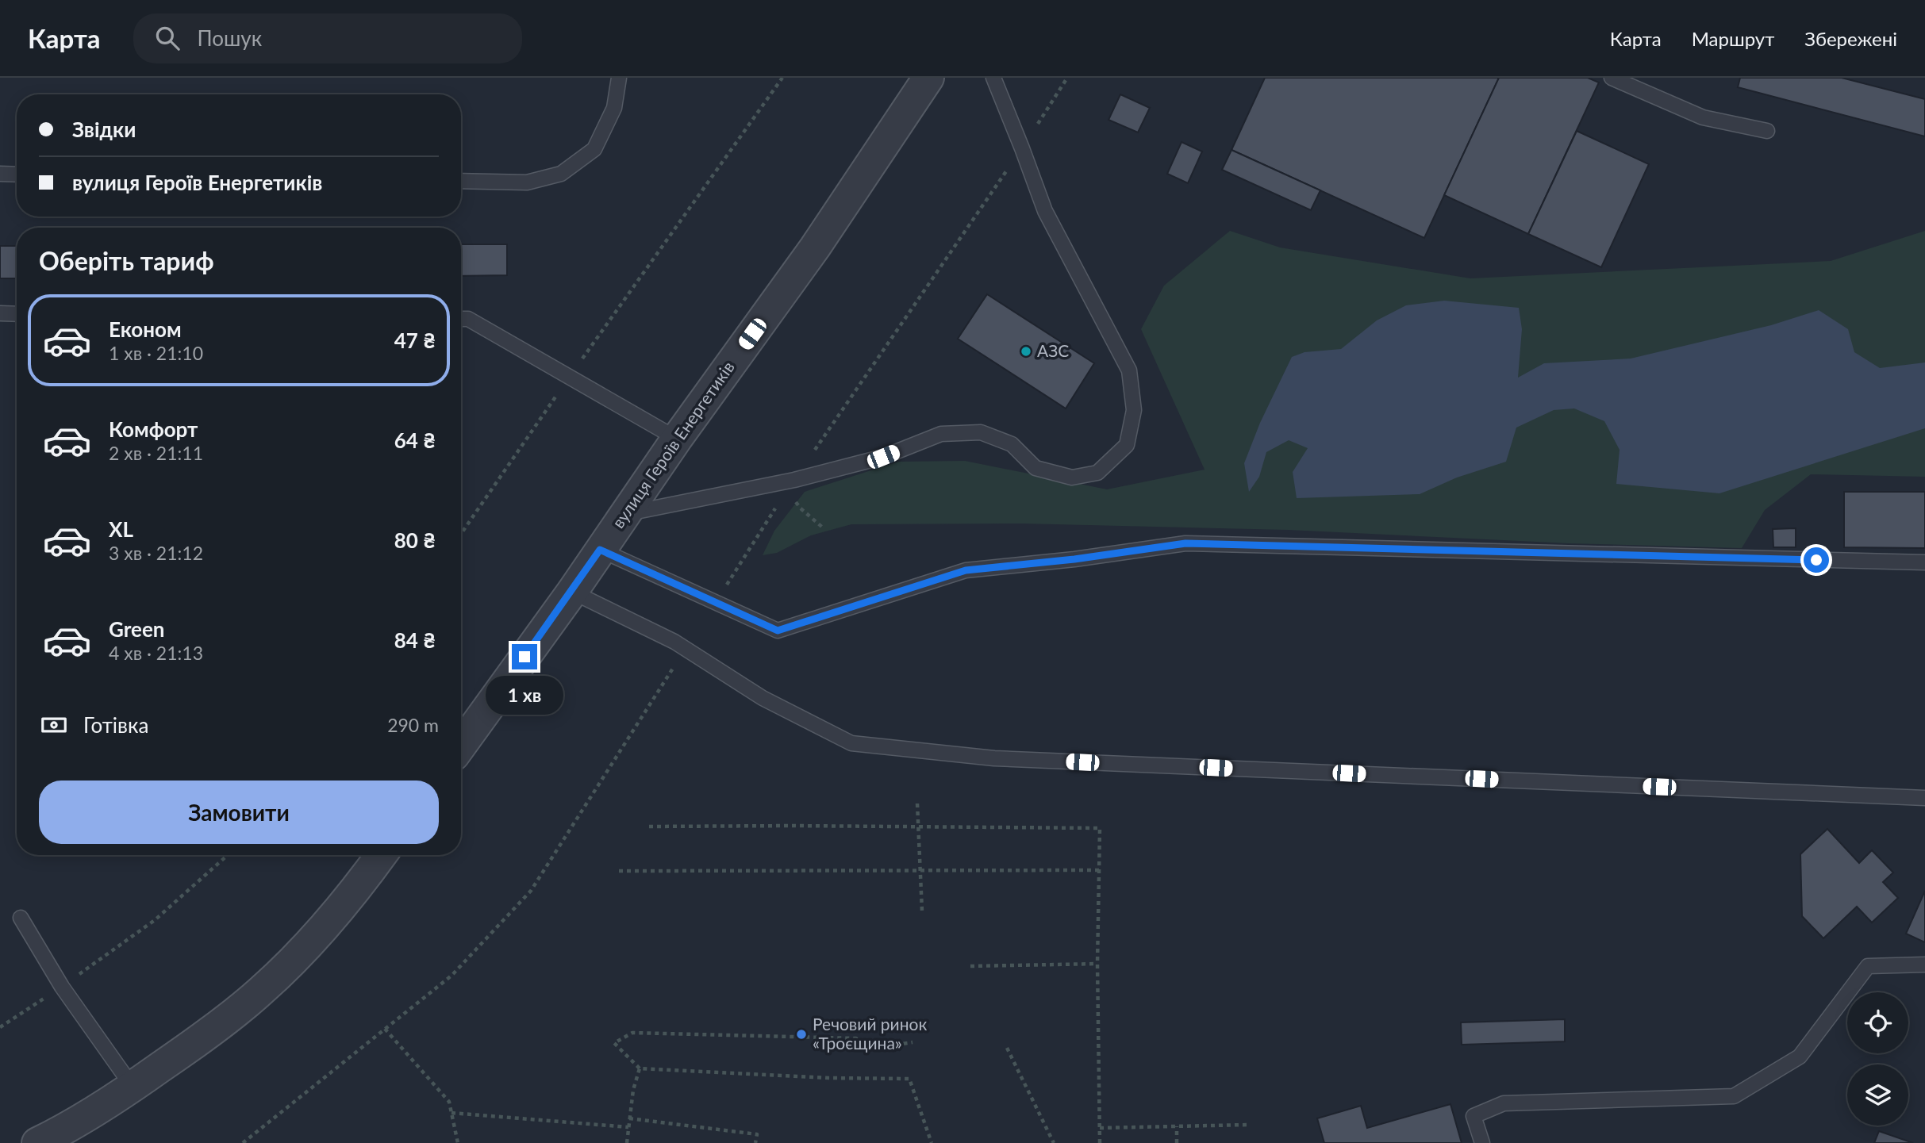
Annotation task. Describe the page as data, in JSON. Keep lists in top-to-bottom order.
{
  "streets": {
    "street": ["вулиця Героїв Енергетиків"]
  },
  "places": ["АЗС", "Речовий ринок «Троєщина»"],
  "page": {
    "header": "Карта",
    "search": "Пошук",
    "nav": ["Карта", "Маршрут", "Збережені"],
    "banner": ["Звідки", "вулиця Героїв Енергетиків"],
    "heading": "Оберіть тариф",
    "list": [
      {
        "name": "Економ",
        "note": "1 хв · 21:10",
        "value": "47 ₴"
      },
      {
        "name": "Комфорт",
        "note": "2 хв · 21:11",
        "value": "64 ₴"
      },
      {
        "name": "XL",
        "note": "3 хв · 21:12",
        "value": "80 ₴"
      },
      {
        "name": "Green",
        "note": "4 хв · 21:13",
        "value": "84 ₴"
      }
    ],
    "bubble": "1 хв",
    "pay": ["Готівка", "290 m"],
    "buttons": "Замовити"
  }
}
